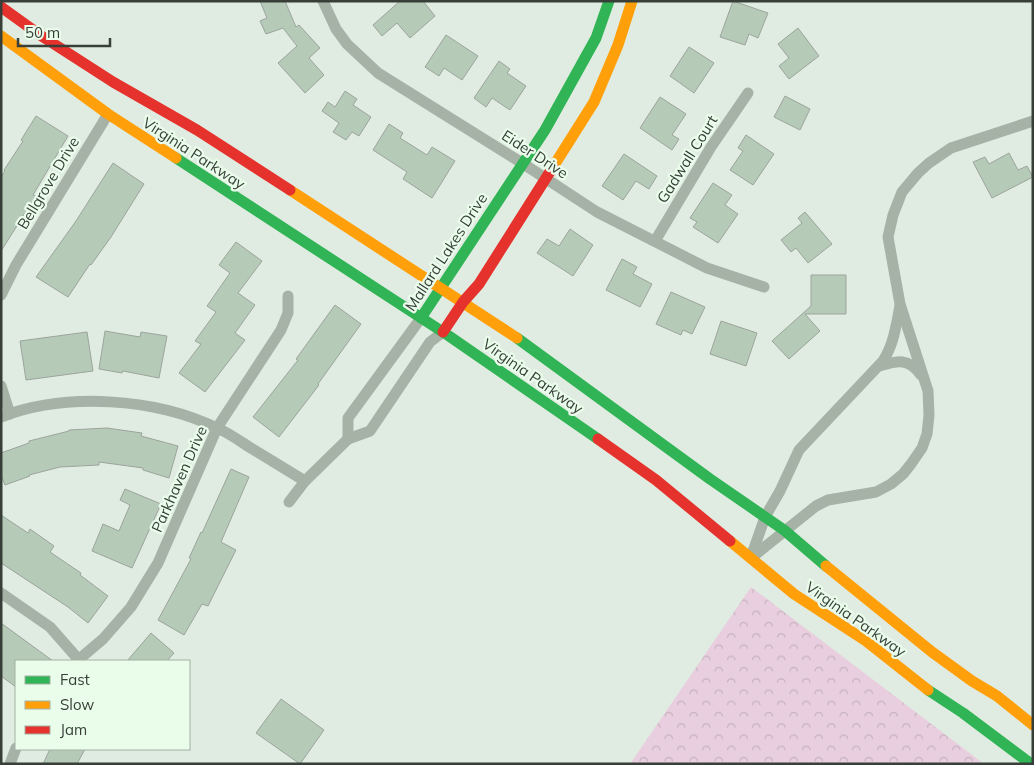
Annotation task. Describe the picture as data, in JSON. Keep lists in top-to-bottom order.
{
  "streets": {
    "main road": ["Virginia Parkway", "Mallard Lakes Drive"],
    "street": [
      "Eider Drive",
      "Gadwall Court",
      "Bellgrove Drive",
      "Parkhaven Drive"
    ]
  },
  "crossings": [
    ["Virginia Parkway", "Bellgrove Drive"],
    ["Virginia Parkway", "Mallard Lakes Drive"],
    ["Eider Drive", "Gadwall Court"],
    ["Eider Drive", "Mallard Lakes Drive"]
  ],
  "legend": ["Fast", "Slow", "Jam"],
  "scale_bar": "50 m"
}
